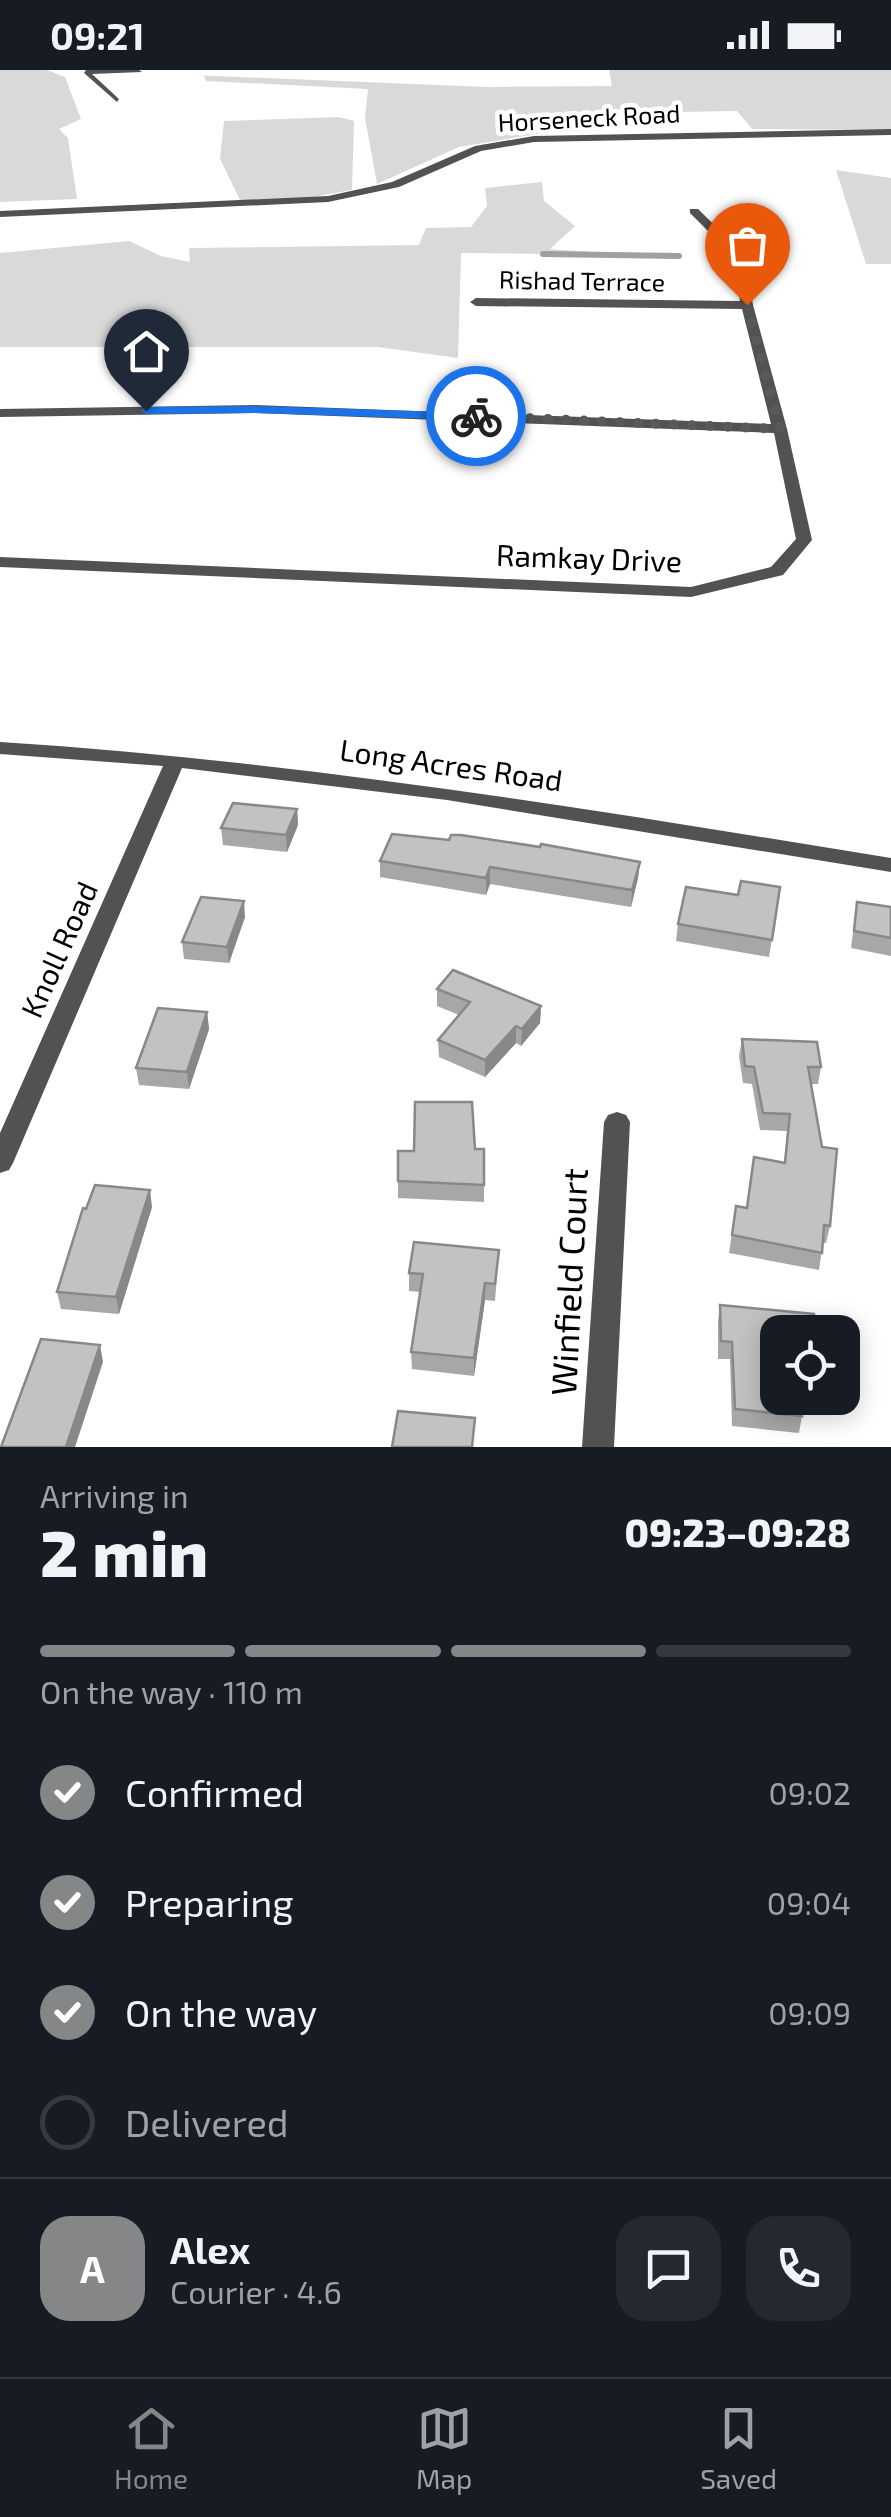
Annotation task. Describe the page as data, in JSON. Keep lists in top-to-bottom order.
{
  "streets": {
    "street": [
      "Horseneck Road",
      "Rishad Terrace",
      "Ramkay Drive",
      "Long Acres Road",
      "Knoll Road",
      "Winfield Court"
    ]
  },
  "crossings": [
    ["Rishad Terrace", "Ramkay Drive"],
    ["Long Acres Road", "Knoll Road"]
  ],
  "page": {
    "status": "09:21",
    "heading": ["2 min", "Arriving in", "09:23–09:28"],
    "panel": ["Alex", "Courier · 4.6"],
    "bar": "On the way · 110 m",
    "list": [
      ["Confirmed", "09:02"],
      ["Preparing", "09:04"],
      ["On the way", "09:09"],
      "Delivered"
    ],
    "round": "A",
    "tabs": ["Home", "Map", "Saved"]
  }
}
